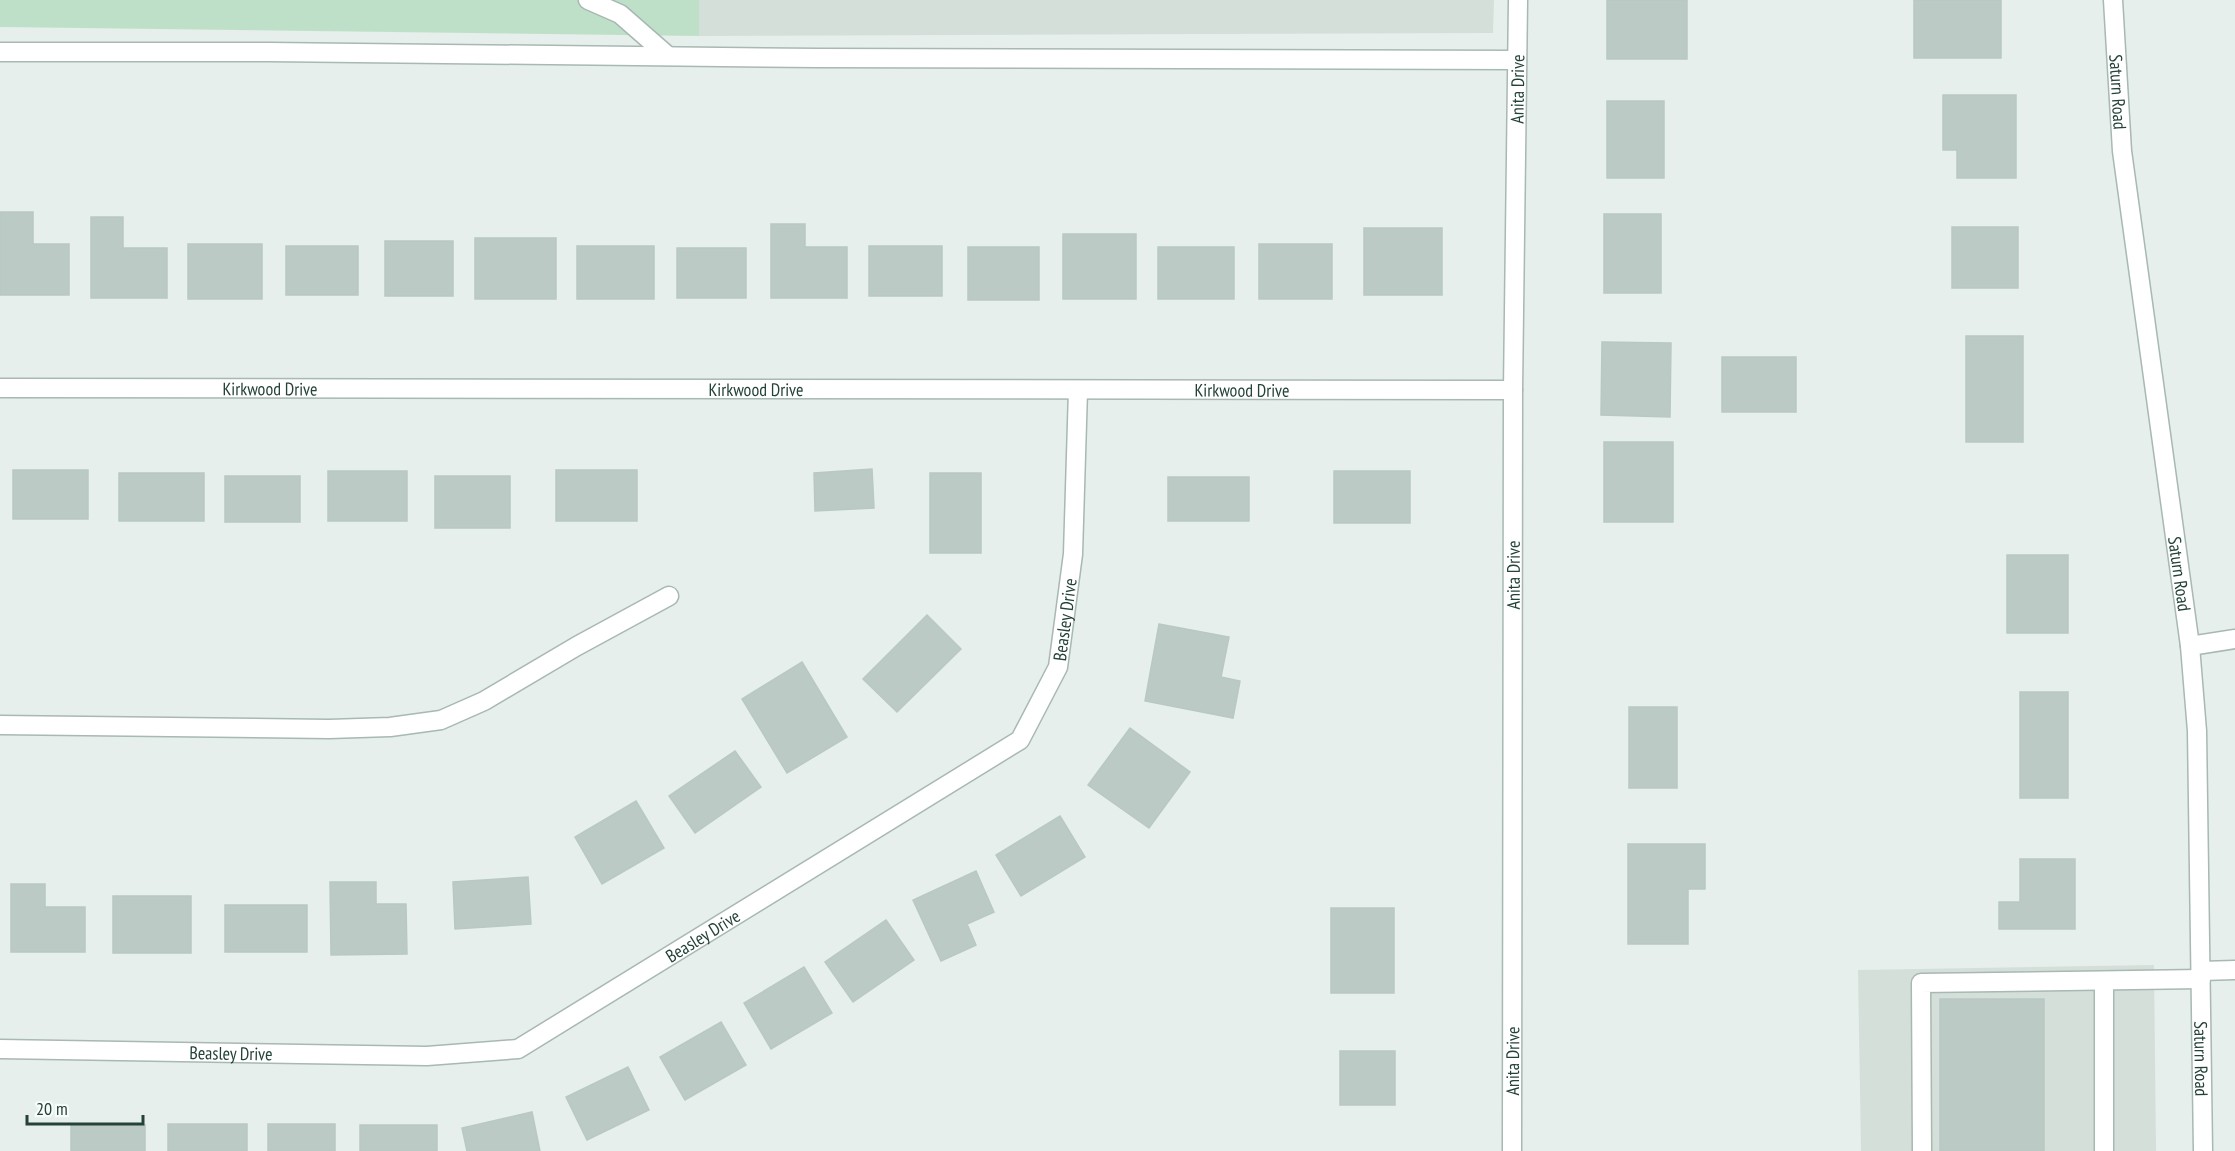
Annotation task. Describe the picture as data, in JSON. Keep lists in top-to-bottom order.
{
  "streets": {
    "street": [
      "Anita Drive",
      "Saturn Road",
      "Kirkwood Drive",
      "Beasley Drive"
    ]
  },
  "crossings": [
    ["Anita Drive", "Kirkwood Drive"],
    ["Kirkwood Drive", "Beasley Drive"]
  ],
  "scale_bar": "20 m"
}
